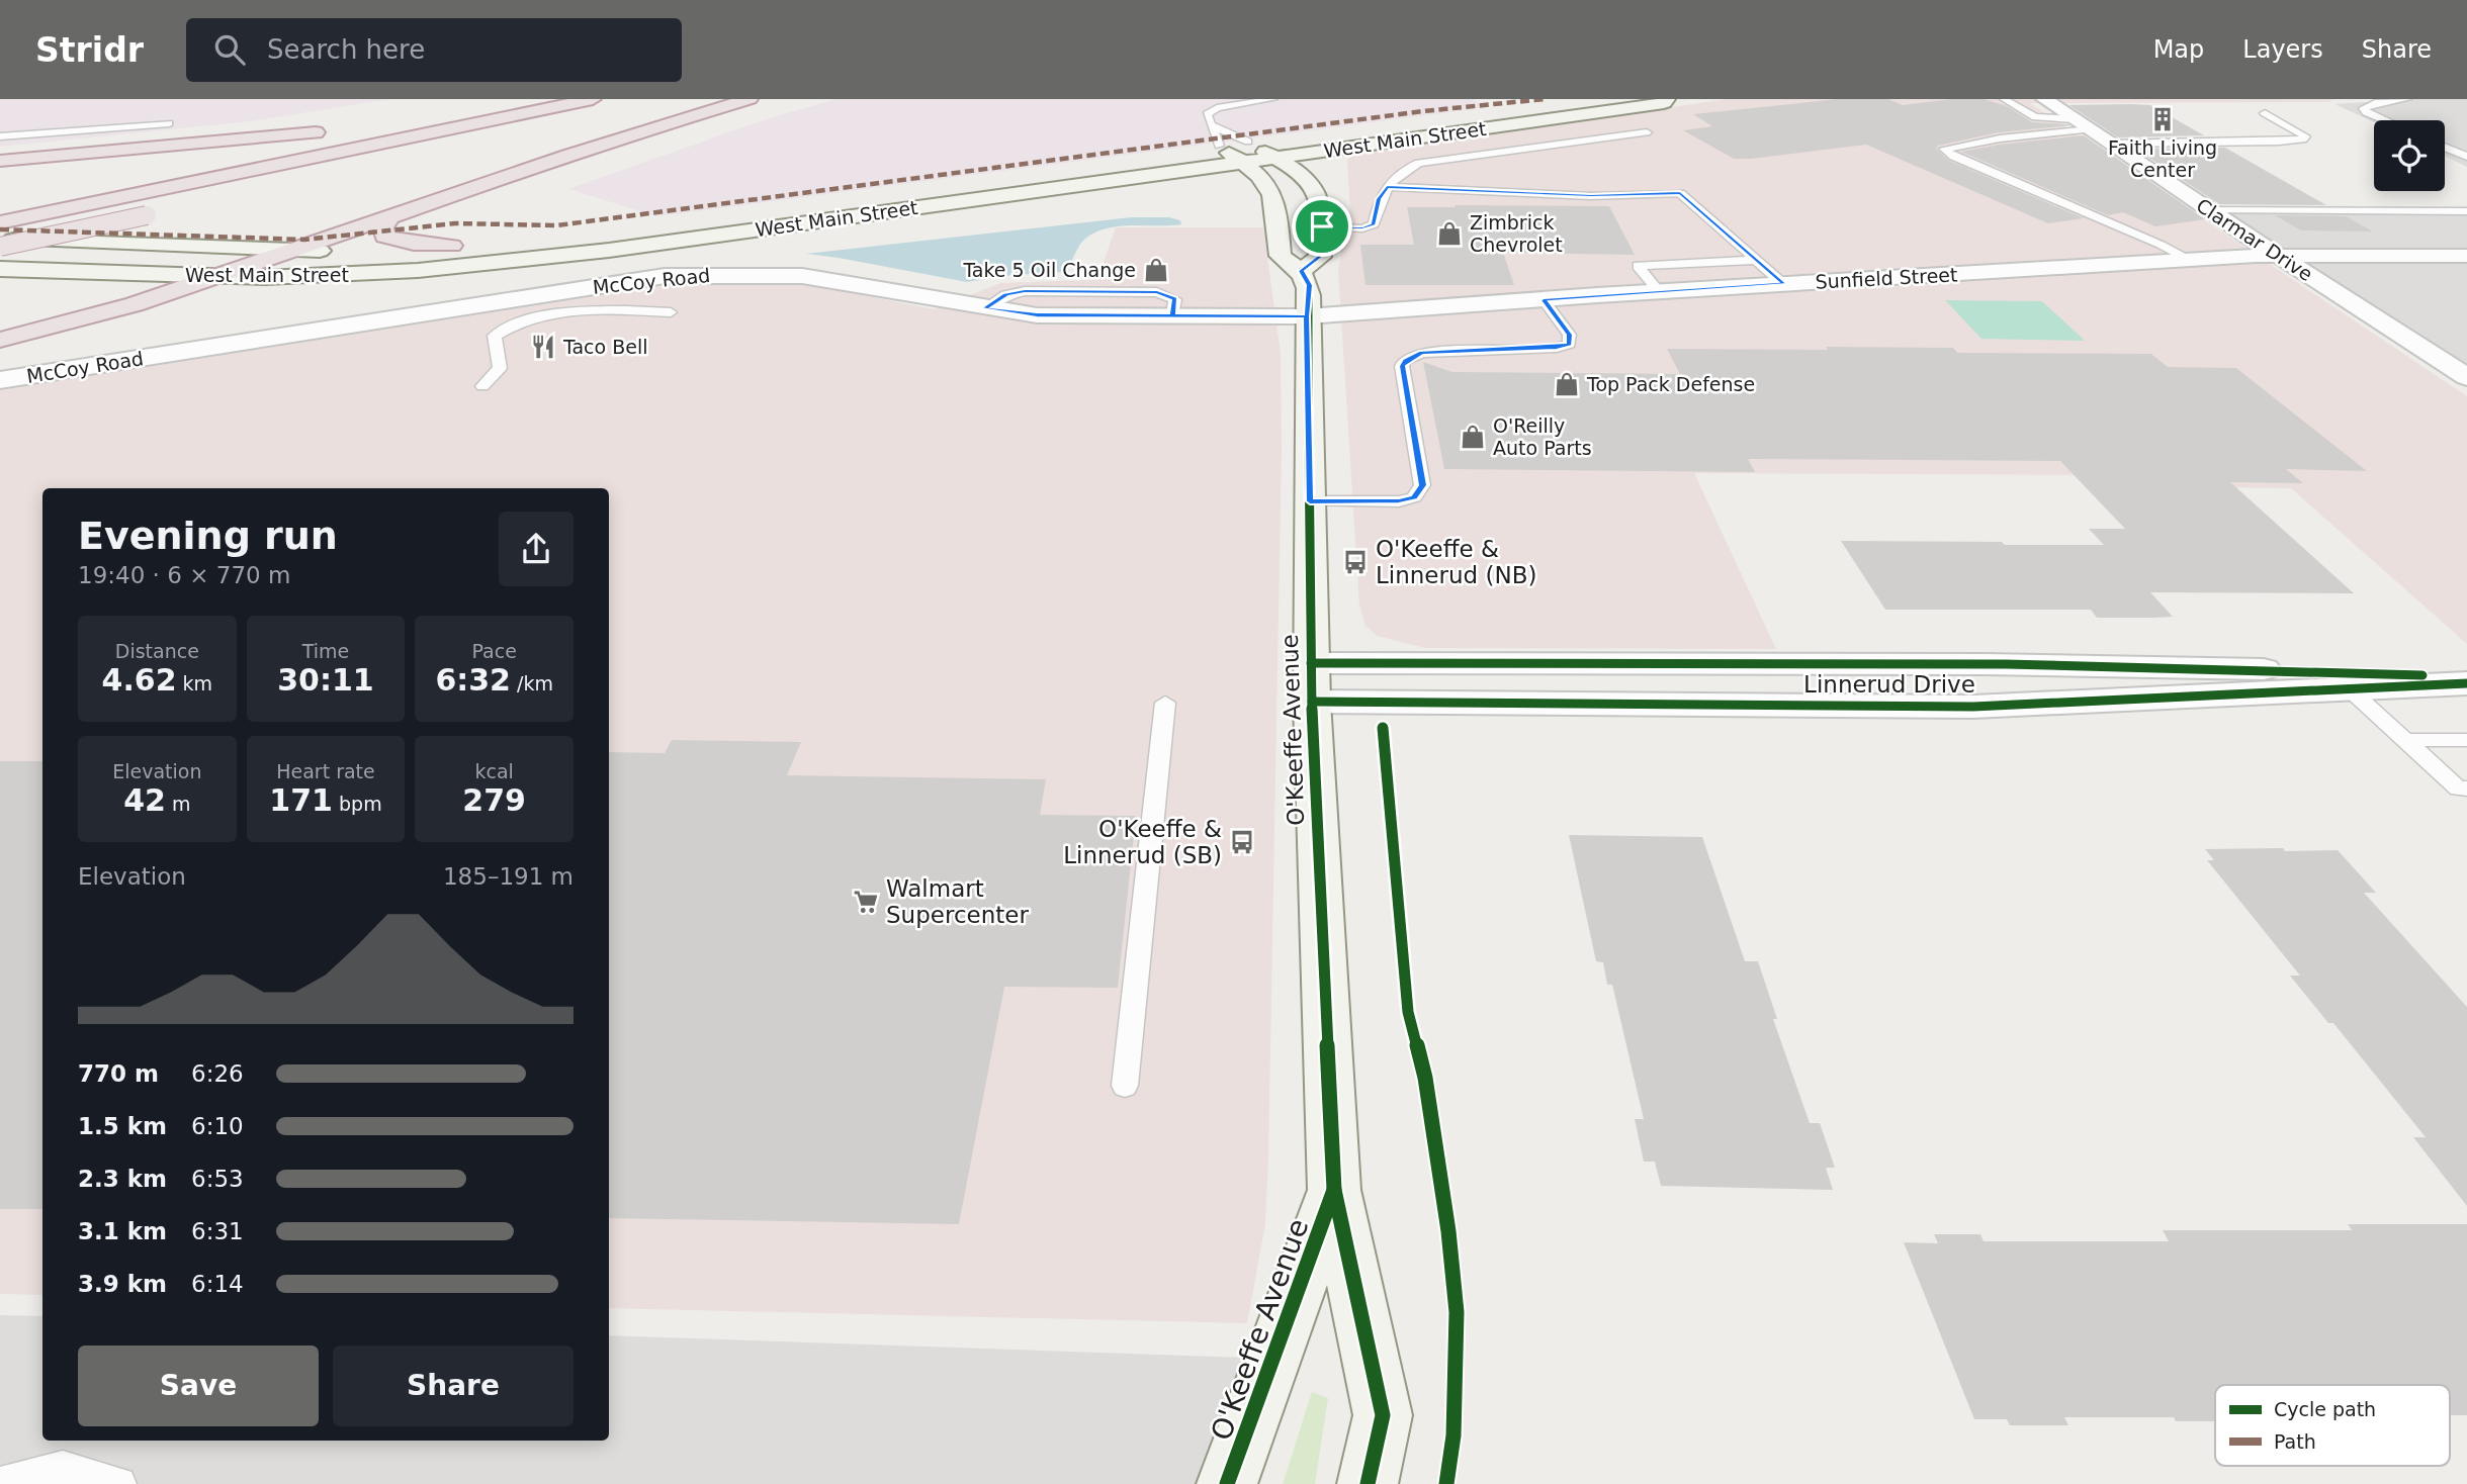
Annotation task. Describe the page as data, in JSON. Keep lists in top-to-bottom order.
{
  "streets": {
    "main road": ["West Main Street", "O'Keeffe Avenue"],
    "street": [
      "Clarmar Drive",
      "Sunfield Street",
      "McCoy Road",
      "Linnerud Drive"
    ]
  },
  "crossings": [
    ["Clarmar Drive", "Sunfield Street"],
    ["Sunfield Street", "McCoy Road"],
    ["Sunfield Street", "O'Keeffe Avenue"],
    ["McCoy Road", "O'Keeffe Avenue"],
    ["Linnerud Drive", "O'Keeffe Avenue"]
  ],
  "places": {
    "building": ["Faith Living Center"],
    "shop": [
      "Zimbrick Chevrolet",
      "Take 5 Oil Change",
      "Top Pack Defense",
      "O'Reilly Auto Parts"
    ],
    "restaurant": ["Taco Bell"],
    "bus stop": ["O'Keeffe & Linnerud (NB)", "O'Keeffe & Linnerud (SB)"],
    "supermarket": ["Walmart Supercenter"]
  },
  "legend": ["Cycle path", "Path"],
  "page": {
    "header": "Stridr",
    "search": "Search here",
    "nav": ["Map", "Layers", "Share"],
    "heading": ["Evening run", "19:40 · 6 × 770 m"],
    "stats": [
      ["Distance", "4.62 km"],
      ["Time", "30:11"],
      ["Pace", "6:32 /km"],
      ["Elevation", "42 m"],
      ["Heart rate", "171 bpm"],
      ["kcal", "279"]
    ],
    "chart": ["Elevation", "185–191 m"],
    "list": [
      {
        "name": "770 m",
        "note": "6:26"
      },
      {
        "name": "1.5 km",
        "note": "6:10"
      },
      {
        "name": "2.3 km",
        "note": "6:53"
      },
      {
        "name": "3.1 km",
        "note": "6:31"
      },
      {
        "name": "3.9 km",
        "note": "6:14"
      }
    ],
    "buttons": ["Save", "Share"]
  }
}
